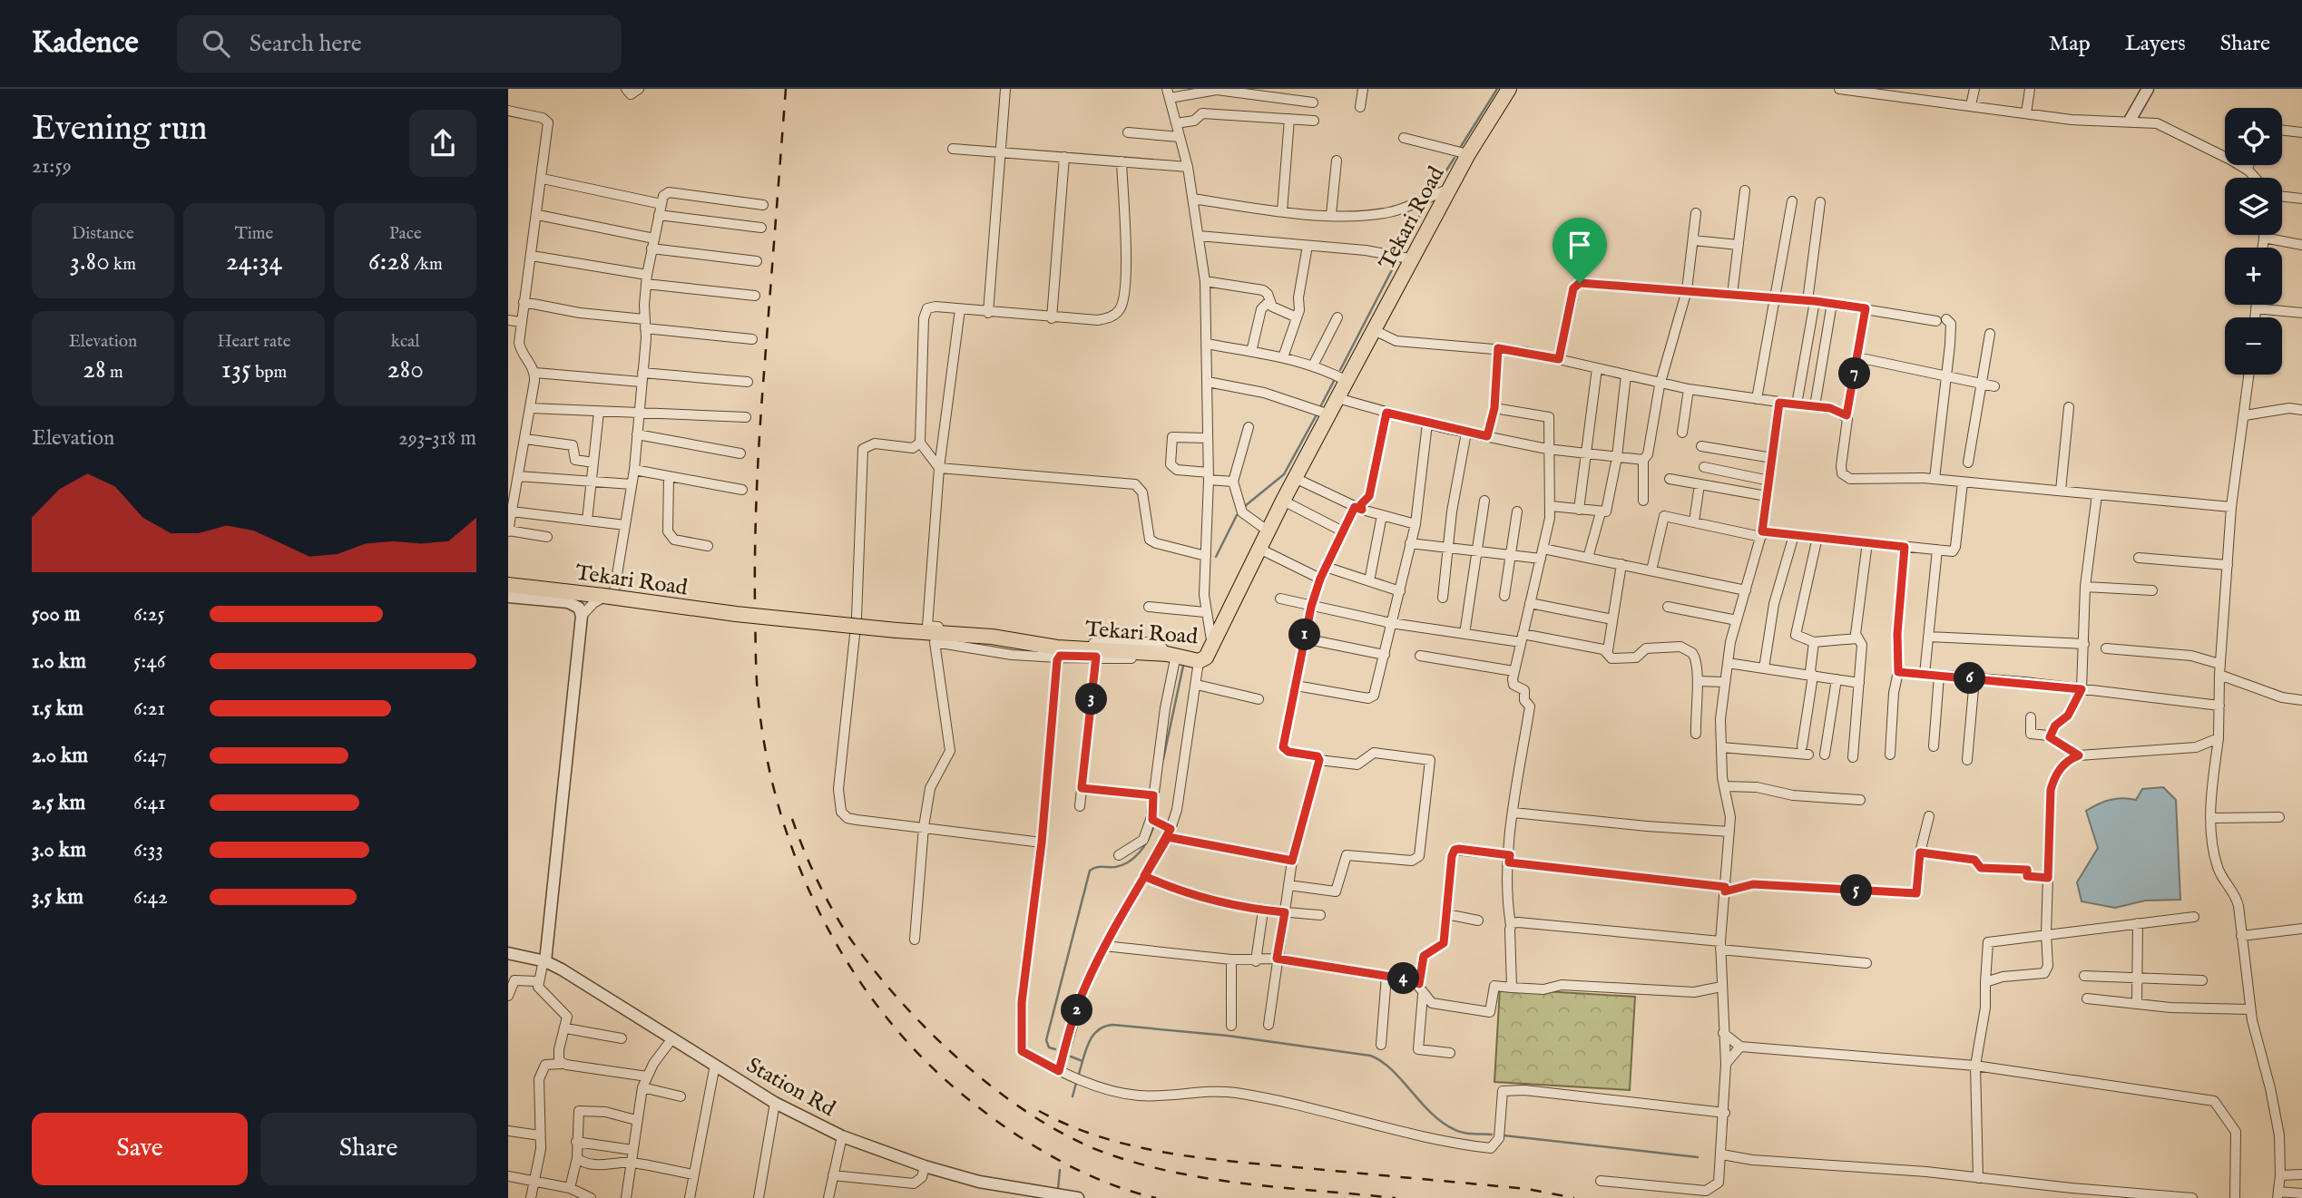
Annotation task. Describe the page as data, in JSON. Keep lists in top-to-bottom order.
{
  "streets": {
    "highway": ["Tekari Road"],
    "street": ["Station Rd"]
  },
  "page": {
    "header": "Kadence",
    "search": "Search here",
    "nav": ["Map", "Layers", "Share"],
    "heading": ["Evening run", "21:59"],
    "map_buttons": ["+", "−"],
    "stats": [
      ["Distance", "3.80 km"],
      ["Time", "24:34"],
      ["Pace", "6:28 /km"],
      ["Elevation", "28 m"],
      ["Heart rate", "135 bpm"],
      ["kcal", "280"]
    ],
    "pins": [
      "7",
      "1",
      "6",
      "3",
      "5",
      "4",
      "2"
    ],
    "chart": ["Elevation", "293–318 m"],
    "list": [
      {
        "name": "500 m",
        "note": "6:25"
      },
      {
        "name": "1.0 km",
        "note": "5:46"
      },
      {
        "name": "1.5 km",
        "note": "6:21"
      },
      {
        "name": "2.0 km",
        "note": "6:47"
      },
      {
        "name": "2.5 km",
        "note": "6:41"
      },
      {
        "name": "3.0 km",
        "note": "6:33"
      },
      {
        "name": "3.5 km",
        "note": "6:42"
      }
    ],
    "buttons": ["Save", "Share"]
  }
}
